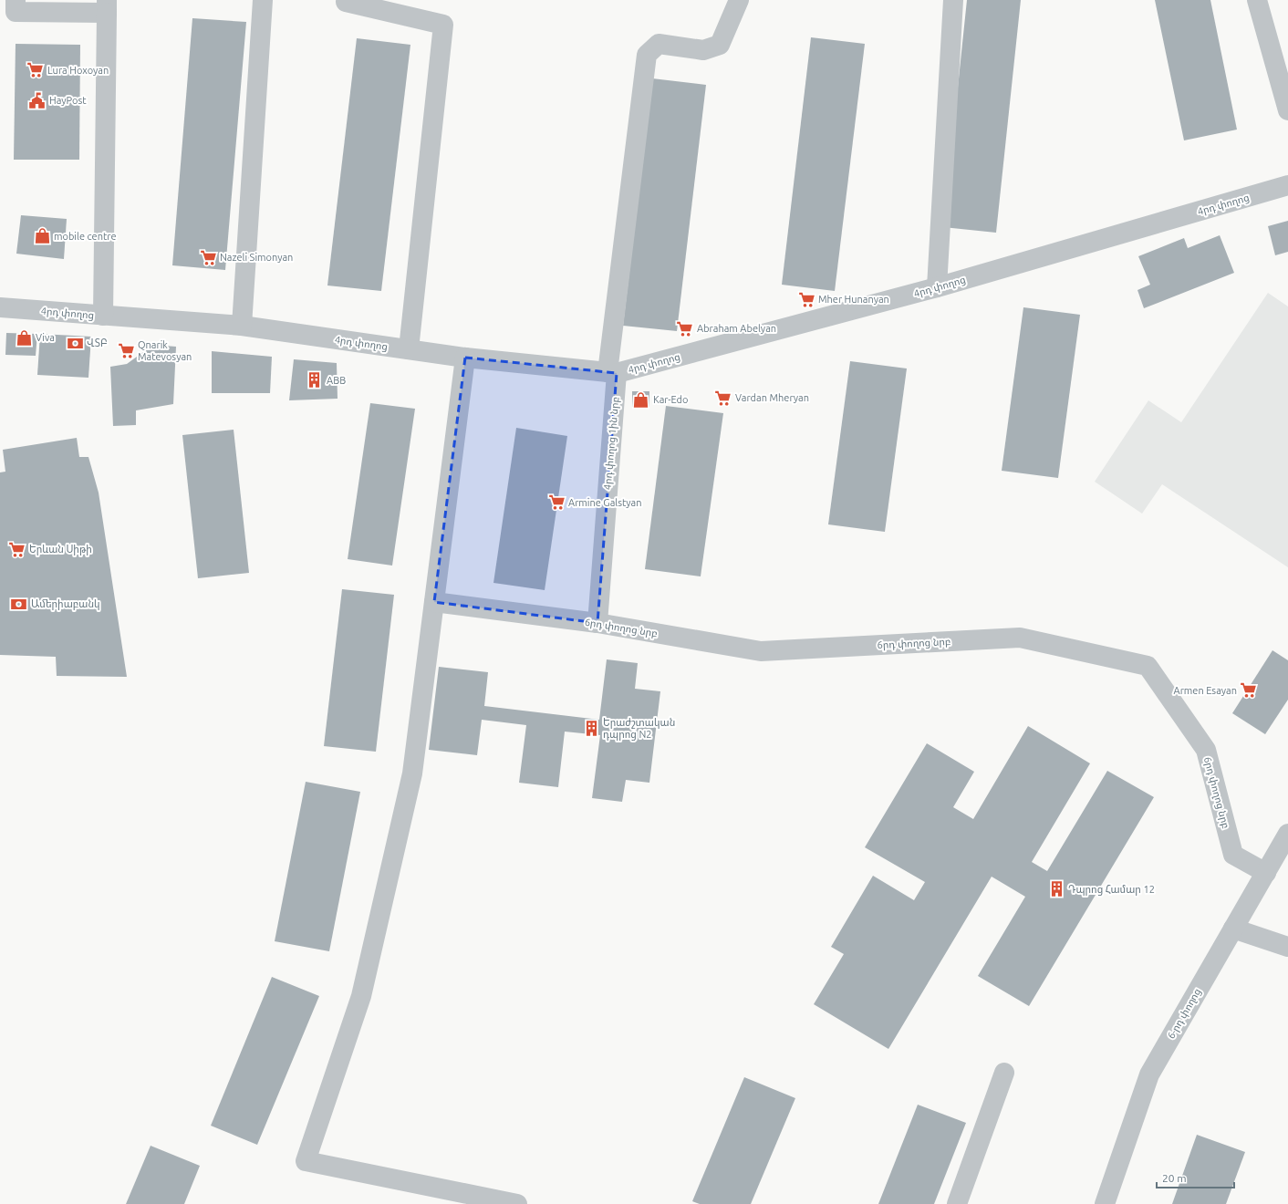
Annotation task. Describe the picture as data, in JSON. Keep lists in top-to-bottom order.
{
  "streets": {
    "street": [
      "4րդ փողոց",
      "4րդ փողոց 1ին նրբ",
      "6րդ փողոց նրբ",
      "6-րդ փողոց"
    ]
  },
  "crossings": [
    ["4րդ փողոց", "4րդ փողոց 1ին նրբ"],
    ["4րդ փողոց 1ին նրբ", "6րդ փողոց նրբ"],
    ["6րդ փողոց նրբ", "6-րդ փողոց"]
  ],
  "places": {
    "supermarket": [
      "Lura Hoxoyan",
      "Nazeli Simonyan",
      "Mher Hunanyan",
      "Abraham Abelyan",
      "Qnarik Matevosyan",
      "Vardan Mheryan",
      "Armine Galstyan",
      "Երևան Սիթի",
      "Armen Esayan"
    ],
    "public building": ["HayPost"],
    "shop": ["mobile centre", "Viva", "Kar-Edo"],
    "bank": ["ՎՏԲ", "Ամերիաբանկ"],
    "building": ["ABB", "Երաժշտական դպրոց N2", "Դպրոց Համար 12"]
  },
  "scale_bar": "20 m"
}
